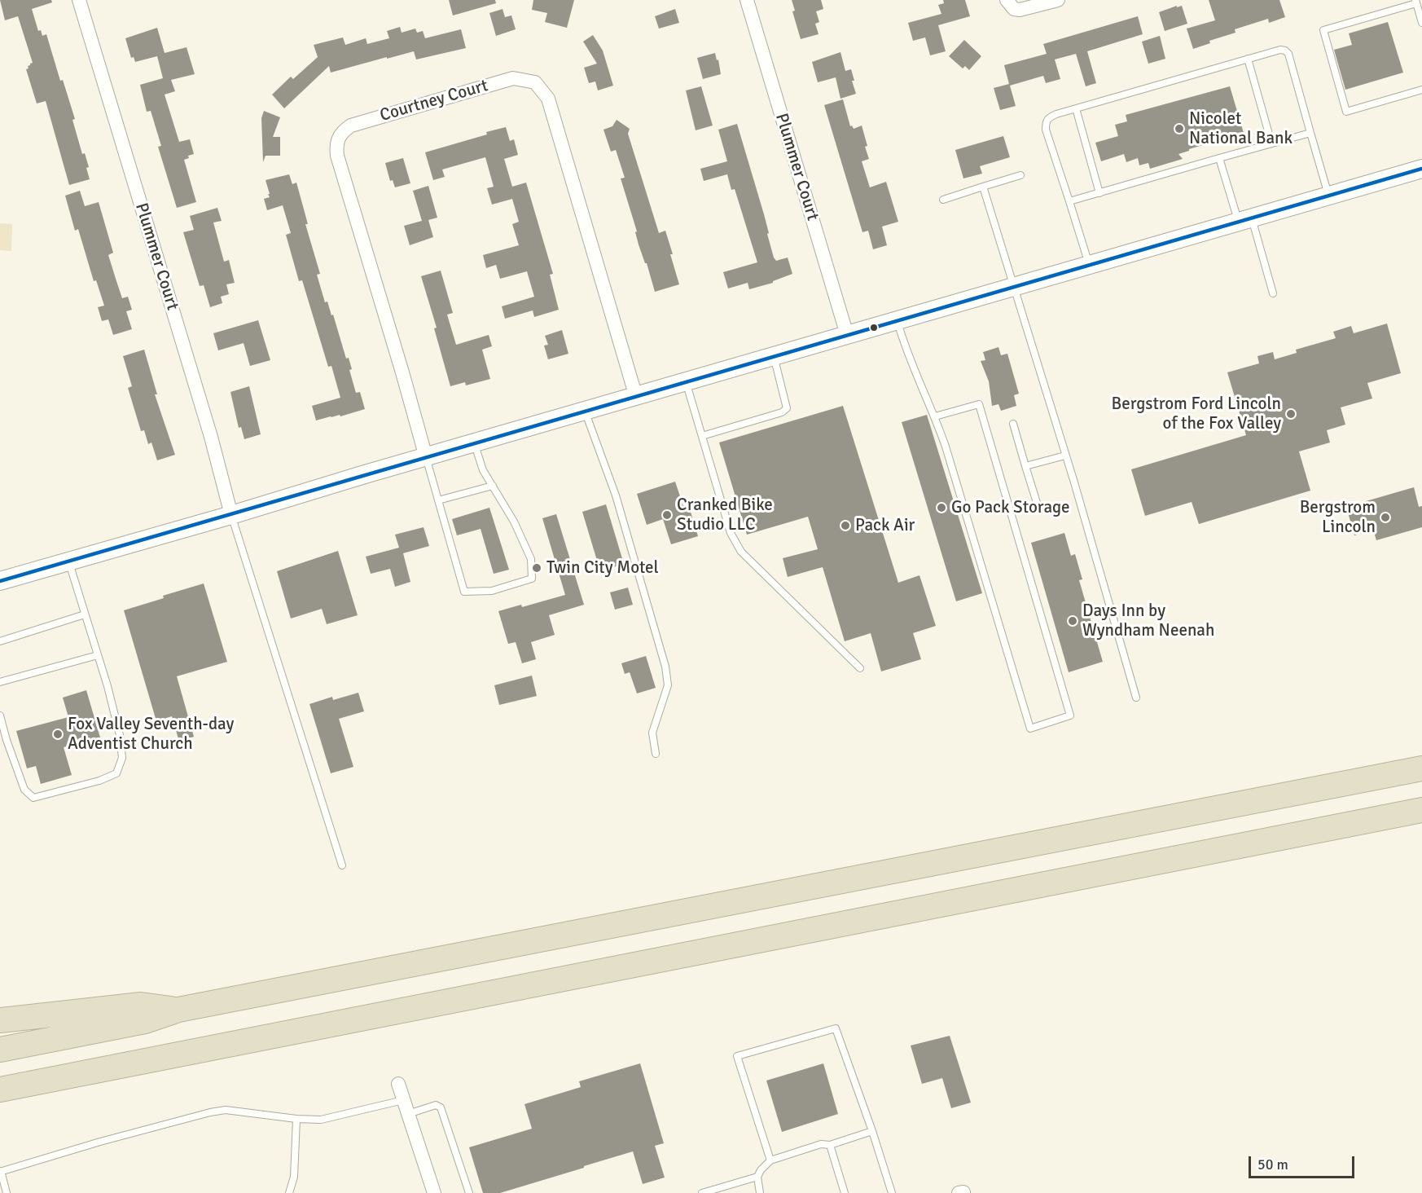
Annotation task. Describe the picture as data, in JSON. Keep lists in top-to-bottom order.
{
  "streets": {
    "street": ["Courtney Court", "Plummer Court"]
  },
  "places": [
    "Nicolet National Bank",
    "Bergstrom Ford Lincoln of the Fox Valley",
    "Go Pack Storage",
    "Cranked Bike Studio LLC",
    "Bergstrom Lincoln",
    "Pack Air",
    "Twin City Motel",
    "Days Inn by Wyndham Neenah",
    "Fox Valley Seventh-day Adventist Church"
  ],
  "scale_bar": "50 m"
}
